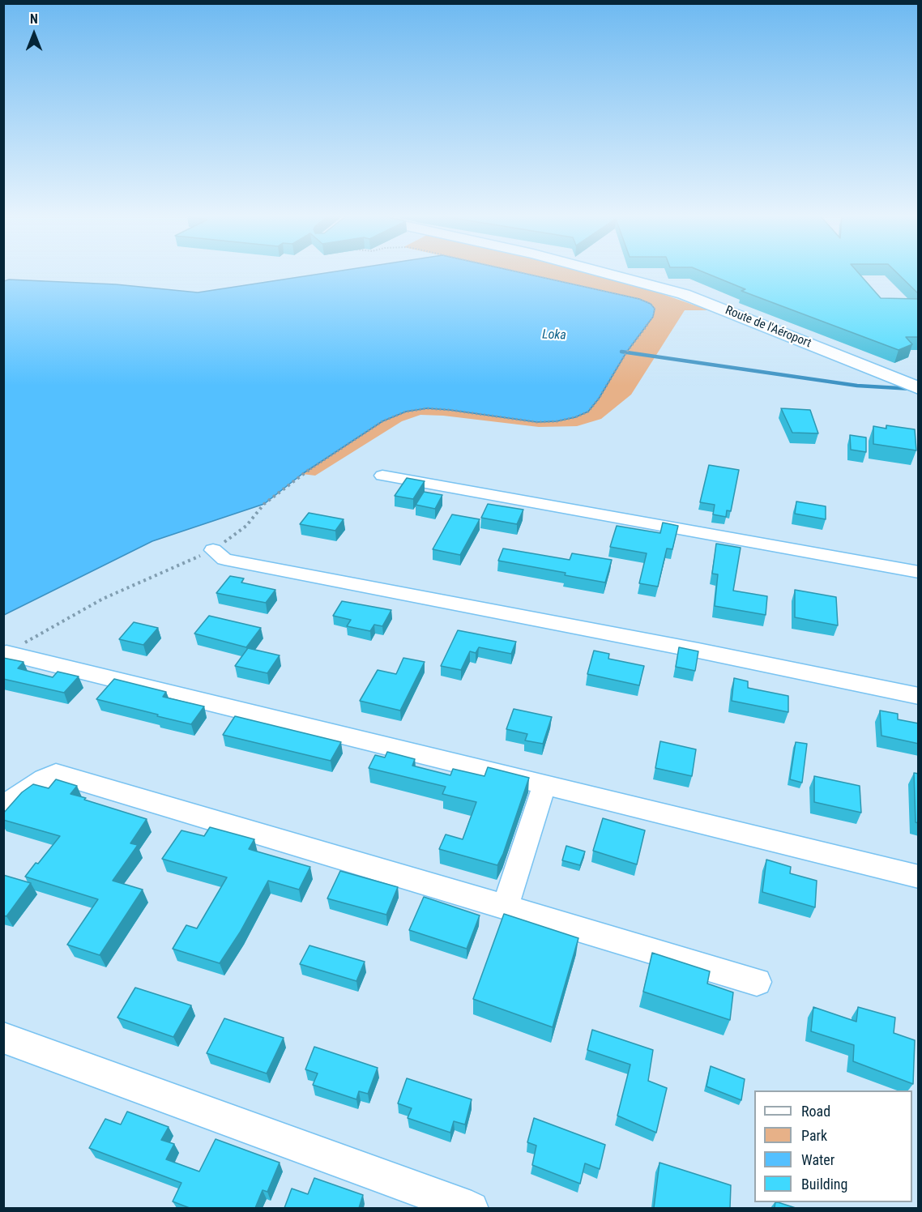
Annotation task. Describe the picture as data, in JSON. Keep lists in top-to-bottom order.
{
  "streets": {
    "main road": ["Route de l'Aéroport"]
  },
  "water": ["Loka"],
  "legend": [
    "Road",
    "Park",
    "Water",
    "Building"
  ],
  "north": "top"
}
